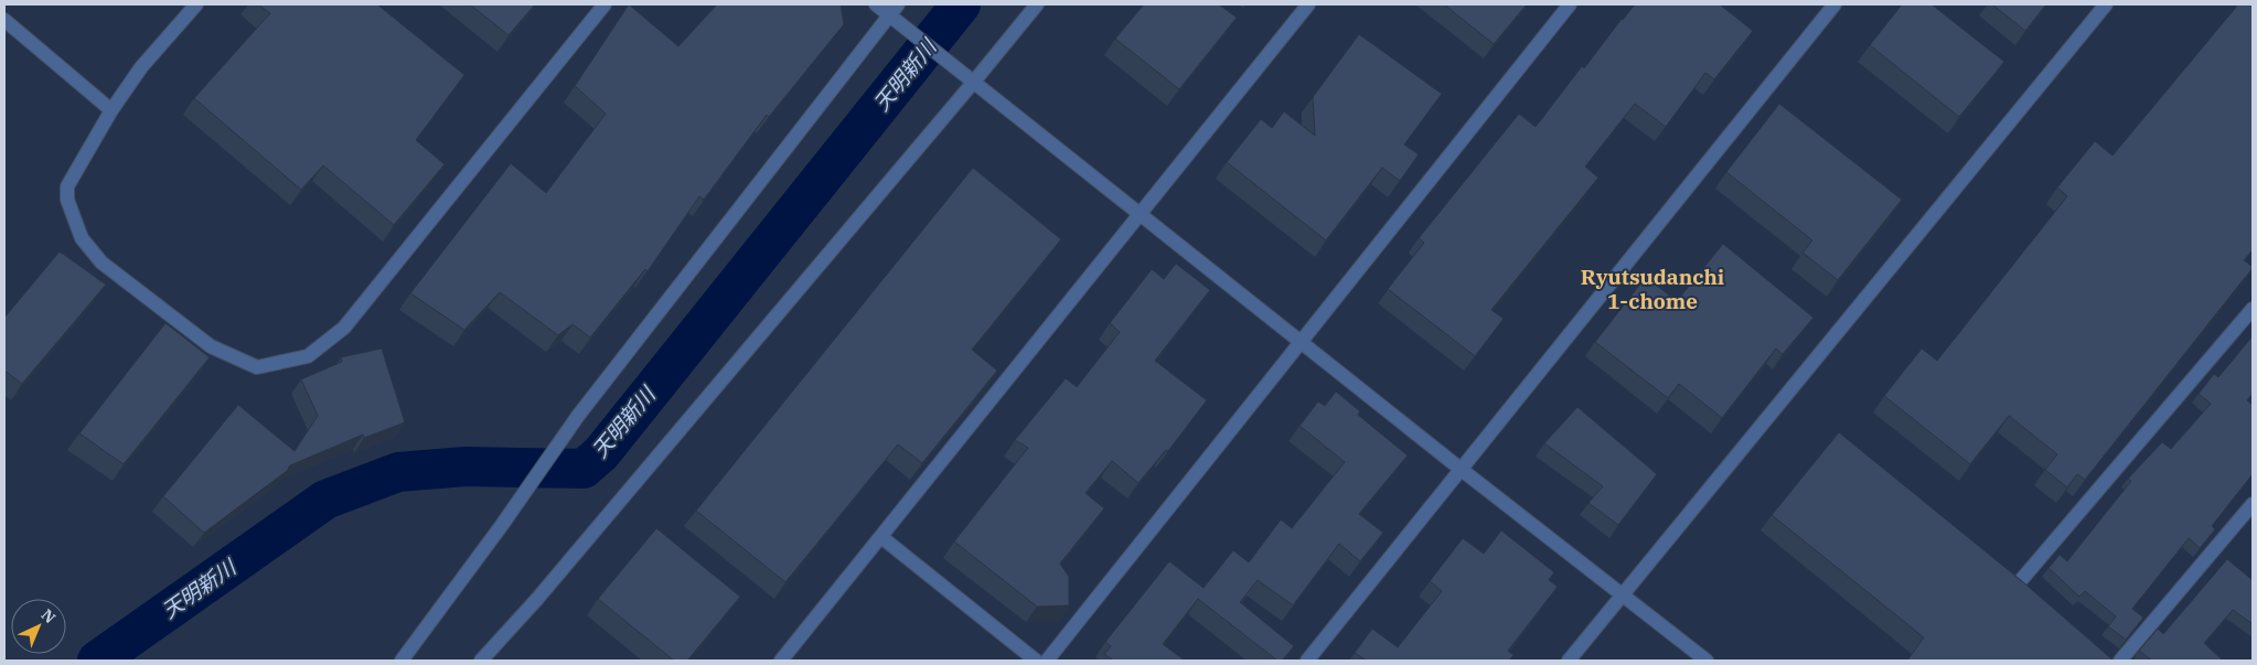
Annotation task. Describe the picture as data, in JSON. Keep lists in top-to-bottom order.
{
  "districts": ["Ryutsudanchi 1-chome"],
  "water": ["天明新川"],
  "north": "top right"
}
